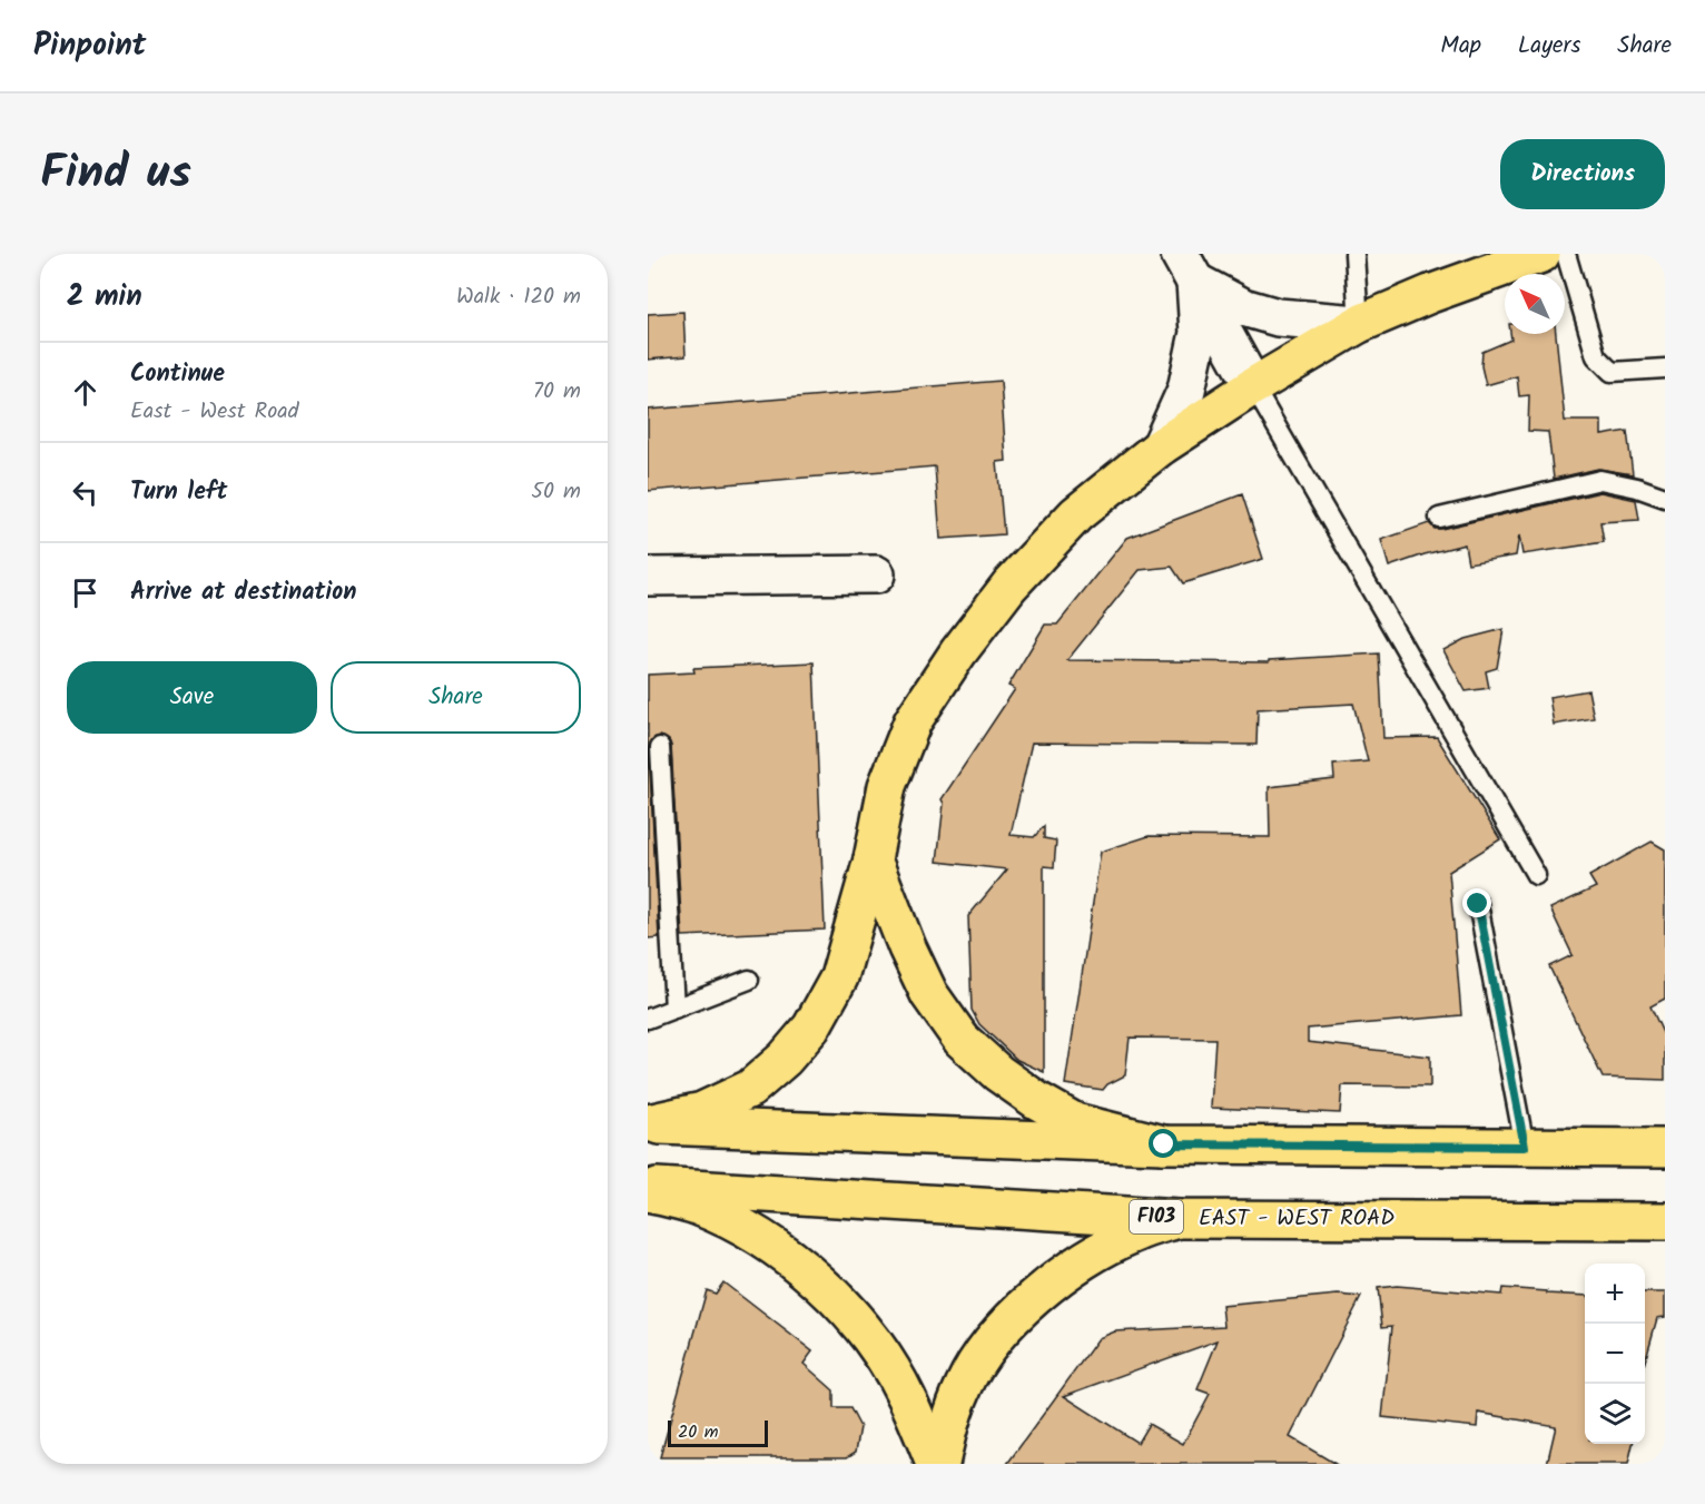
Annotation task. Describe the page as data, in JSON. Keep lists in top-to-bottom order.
{
  "streets": {
    "main road": ["F103", "EAST - WEST ROAD"]
  },
  "scale_bar": "20 m",
  "north": "top left",
  "page": {
    "header": "Pinpoint",
    "nav": ["Map", "Layers", "Share"],
    "title": "Find us",
    "buttons": [
      "Directions",
      ["Save", "Share"]
    ],
    "heading": ["2 min", "Walk · 120 m"],
    "list": [
      ["Continue", "East - West Road", "70 m"],
      ["Turn left", "50 m"],
      "Arrive at destination"
    ],
    "map_buttons": ["+", "−"],
    "scale": "20 m"
  }
}
